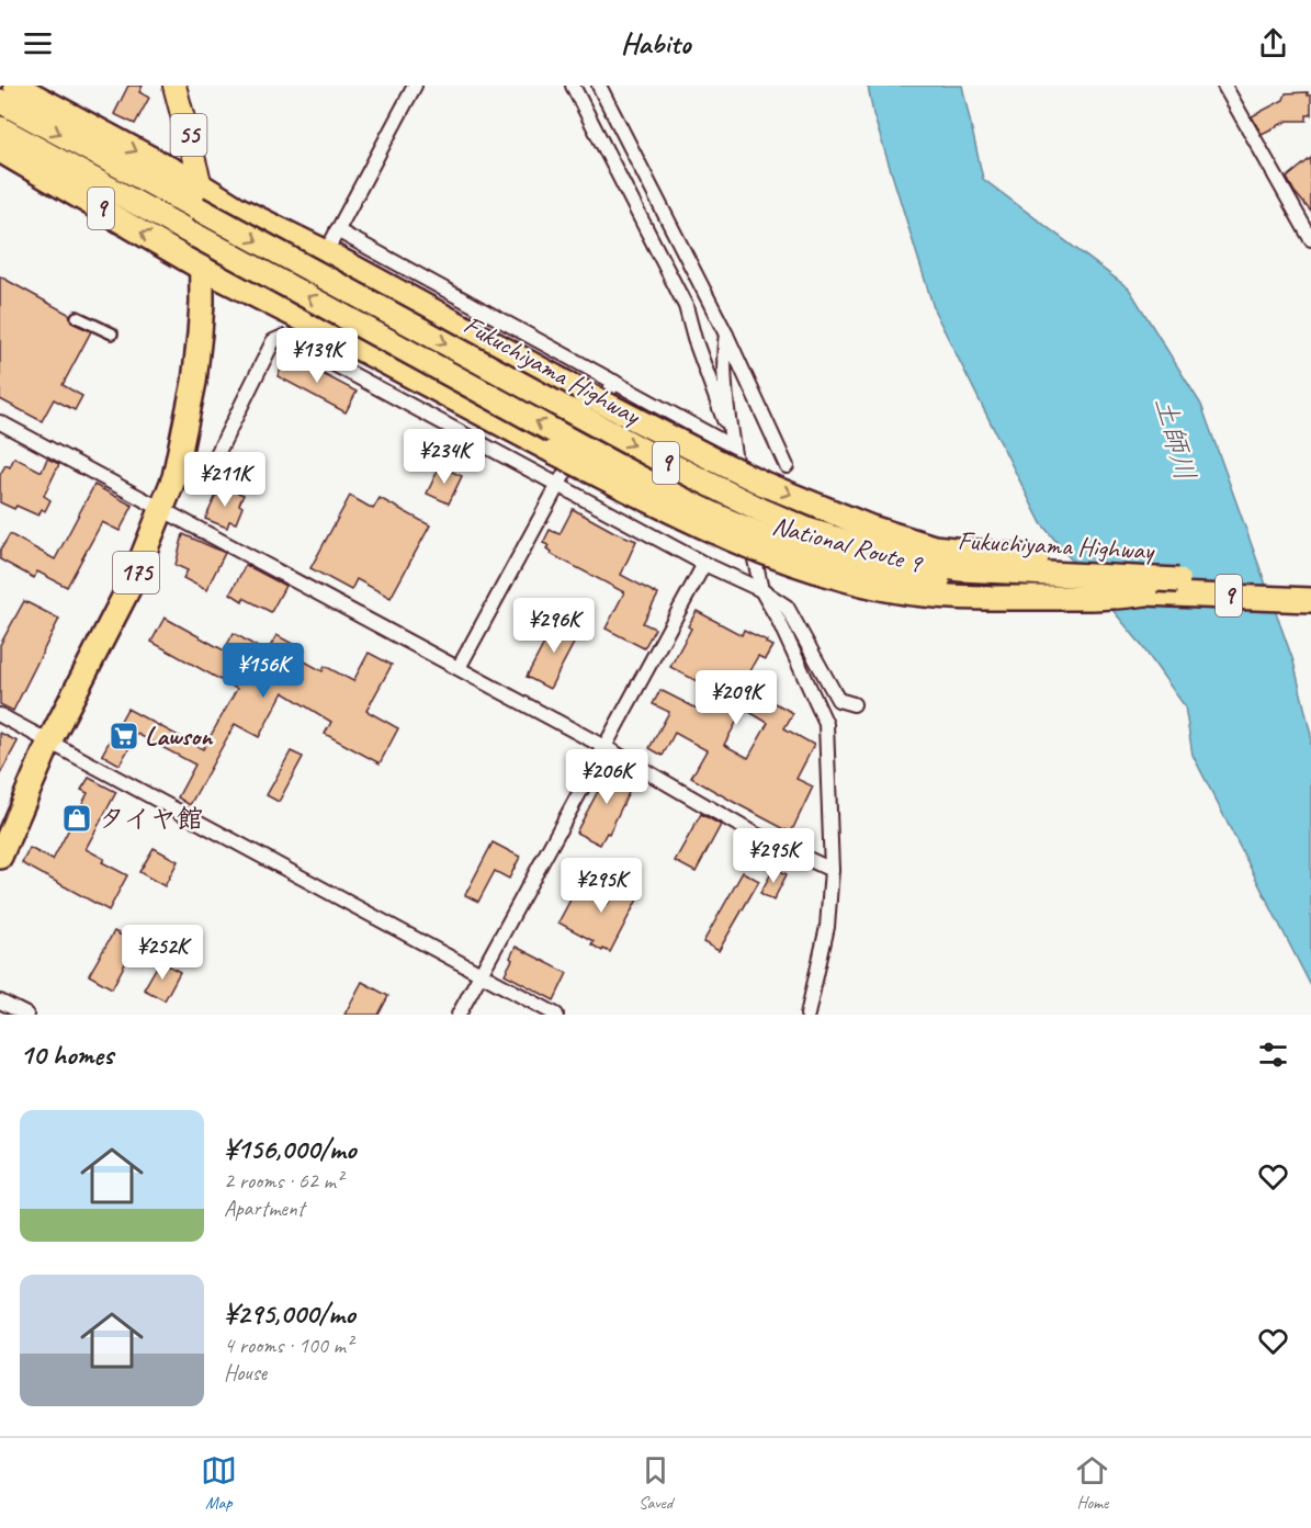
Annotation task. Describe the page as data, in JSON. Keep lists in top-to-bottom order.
{
  "streets": {
    "highway": [
      "9",
      "Fukuchiyama Highway",
      "National Route 9",
      "175"
    ],
    "main road": ["55"]
  },
  "crossings": [
    ["55", "9"],
    ["55", "175"],
    ["9", "Fukuchiyama Highway"],
    ["9", "National Route 9"],
    ["9", "175"],
    ["Fukuchiyama Highway", "National Route 9"],
    ["National Route 9", "175"]
  ],
  "water": ["土師川"],
  "places": {
    "supermarket": ["Lawson"],
    "shop": ["タイヤ館"]
  },
  "page": {
    "header": "Habito",
    "price": [
      "¥139K",
      "¥234K",
      "¥211K",
      "¥296K",
      "¥156K",
      "¥209K",
      "¥206K",
      "¥295K",
      "¥295K",
      "¥252K"
    ],
    "heading": "10 homes",
    "list": [
      {
        "name": "¥156,000/mo",
        "note": "2 rooms · 62 m² · Apartment"
      },
      {
        "name": "¥295,000/mo",
        "note": "4 rooms · 100 m² · House"
      }
    ],
    "tabs": ["Map", "Saved", "Home"]
  }
}
